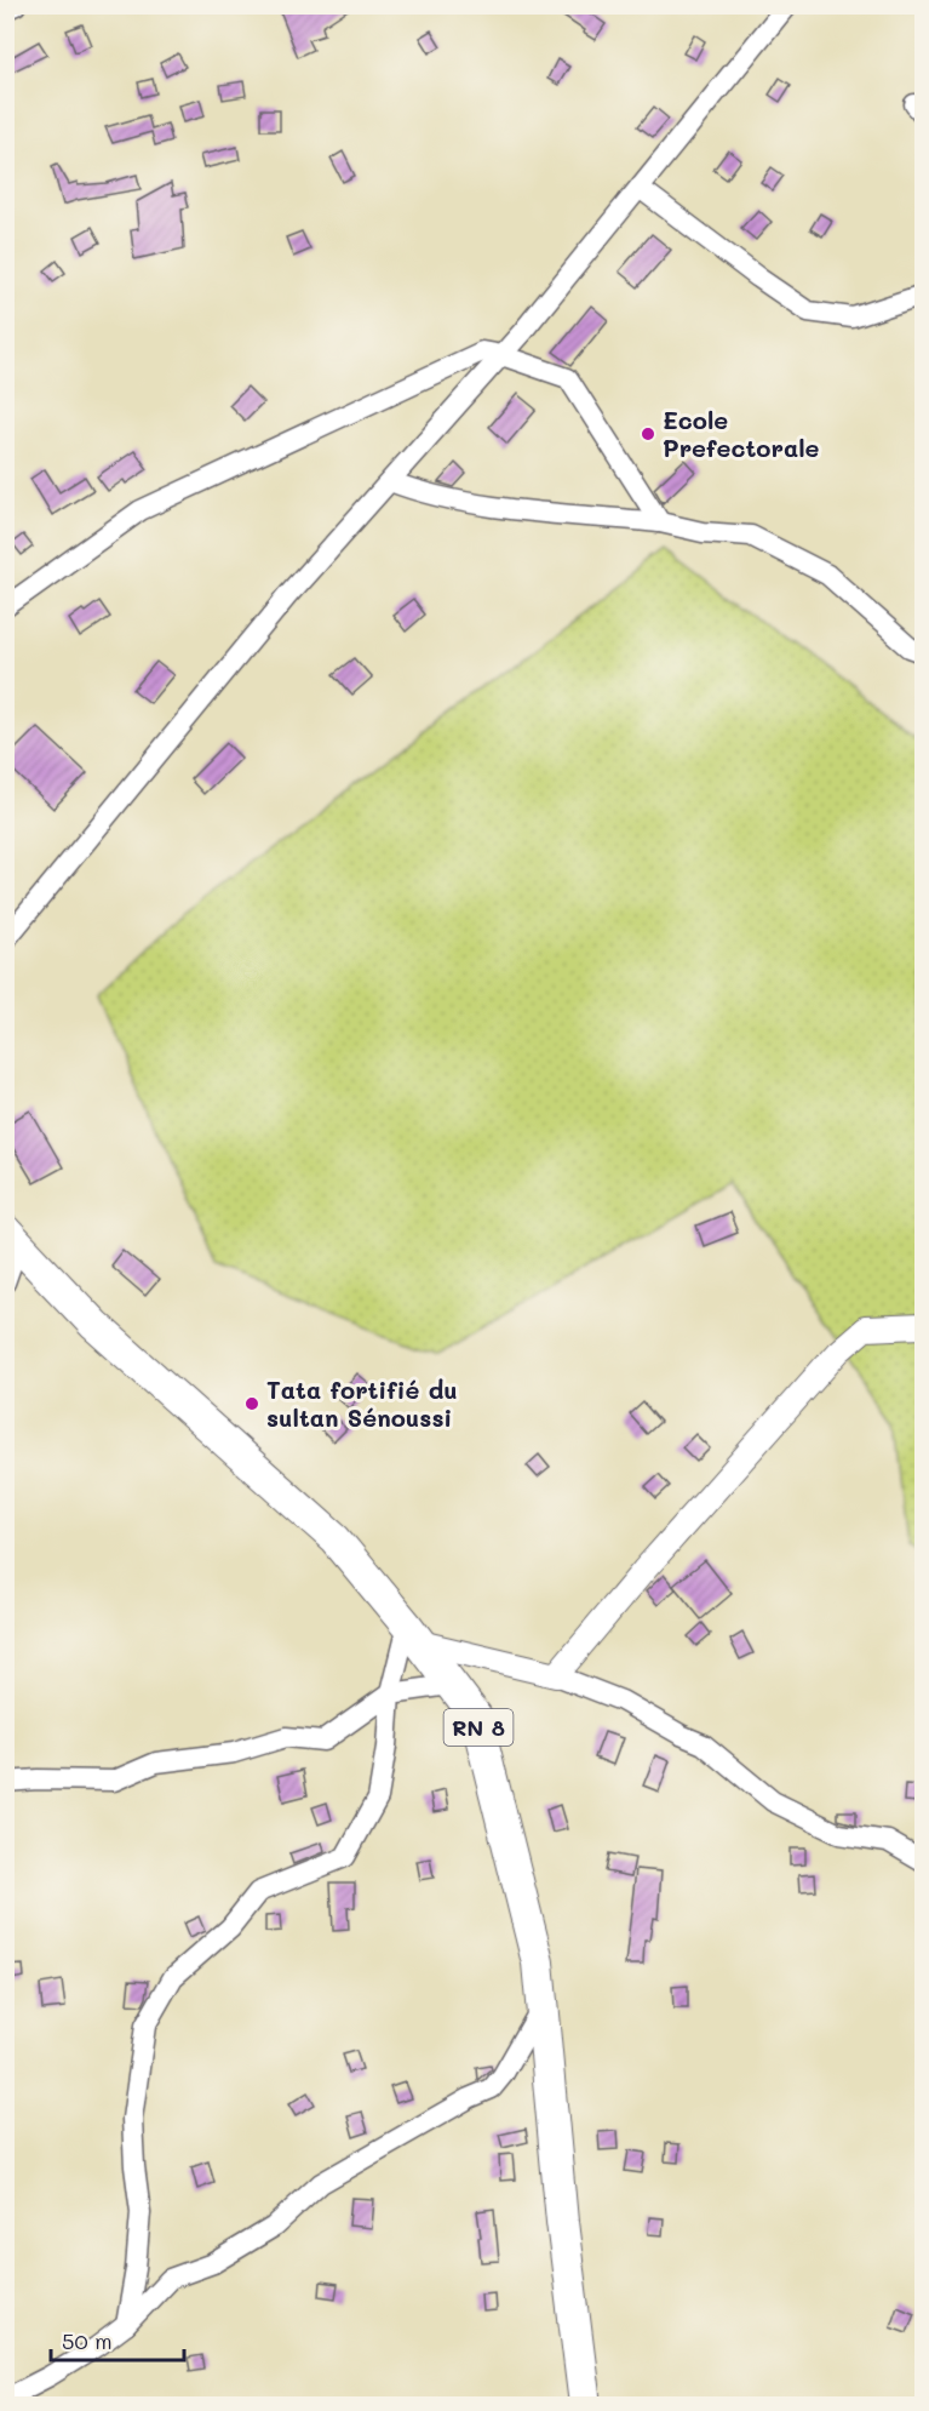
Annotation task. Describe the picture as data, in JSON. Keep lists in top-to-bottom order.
{
  "streets": {
    "main road": ["RN 8"]
  },
  "places": ["Ecole Prefectorale", "Tata fortifié du sultan Sénoussi"],
  "scale_bar": "50 m"
}
